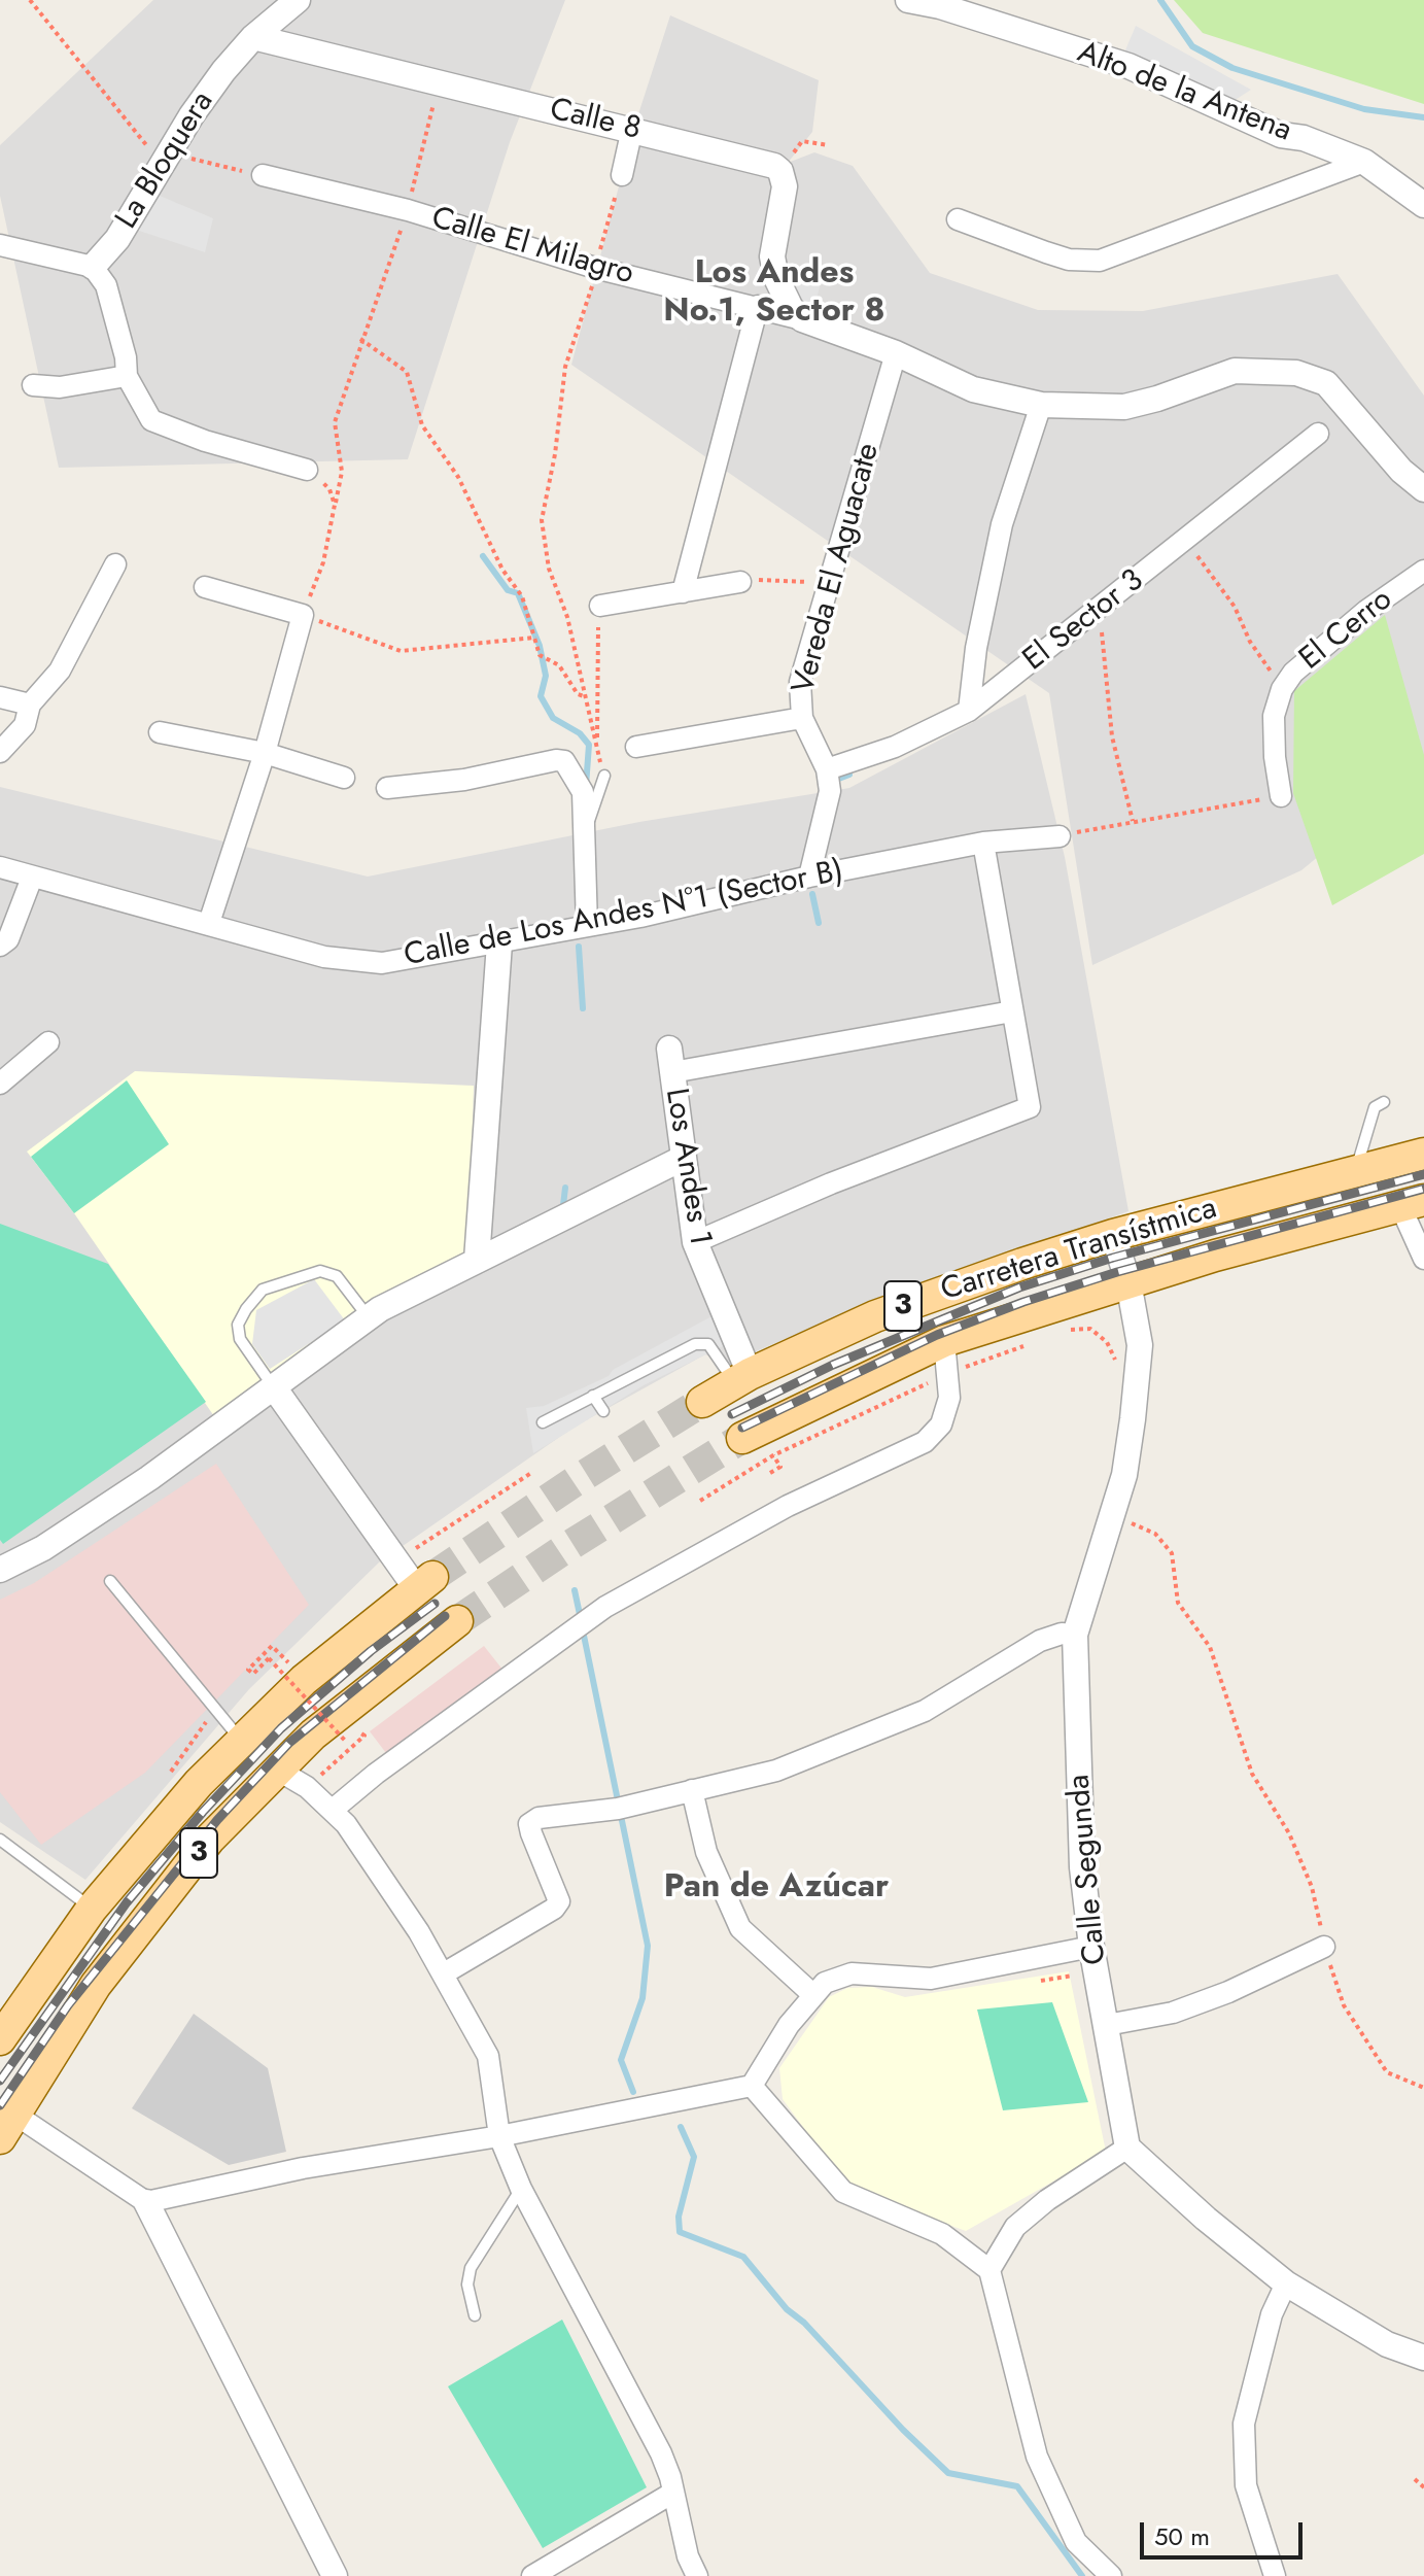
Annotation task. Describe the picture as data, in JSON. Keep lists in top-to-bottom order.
{
  "streets": {
    "main road": ["Carretera Transístmica", "3"],
    "street": [
      "Alto de la Antena",
      "Calle 8",
      "La Bloquera",
      "Calle El Milagro",
      "Vereda El Aguacate",
      "El Sector 3",
      "El Cerro",
      "Calle de Los Andes N°1 (Sector B)",
      "Los Andes 1",
      "Calle Segunda"
    ]
  },
  "crossings": [
    ["Calle 8", "La Bloquera"],
    ["Calle El Milagro", "Vereda El Aguacate"],
    ["Vereda El Aguacate", "El Sector 3"],
    ["Vereda El Aguacate", "Calle de Los Andes N°1 (Sector B)"],
    ["Los Andes 1", "Carretera Transístmica"],
    ["Carretera Transístmica", "Calle Segunda"]
  ],
  "districts": ["Los Andes No.1, Sector 8", "Pan de Azúcar"],
  "scale_bar": "50 m"
}
